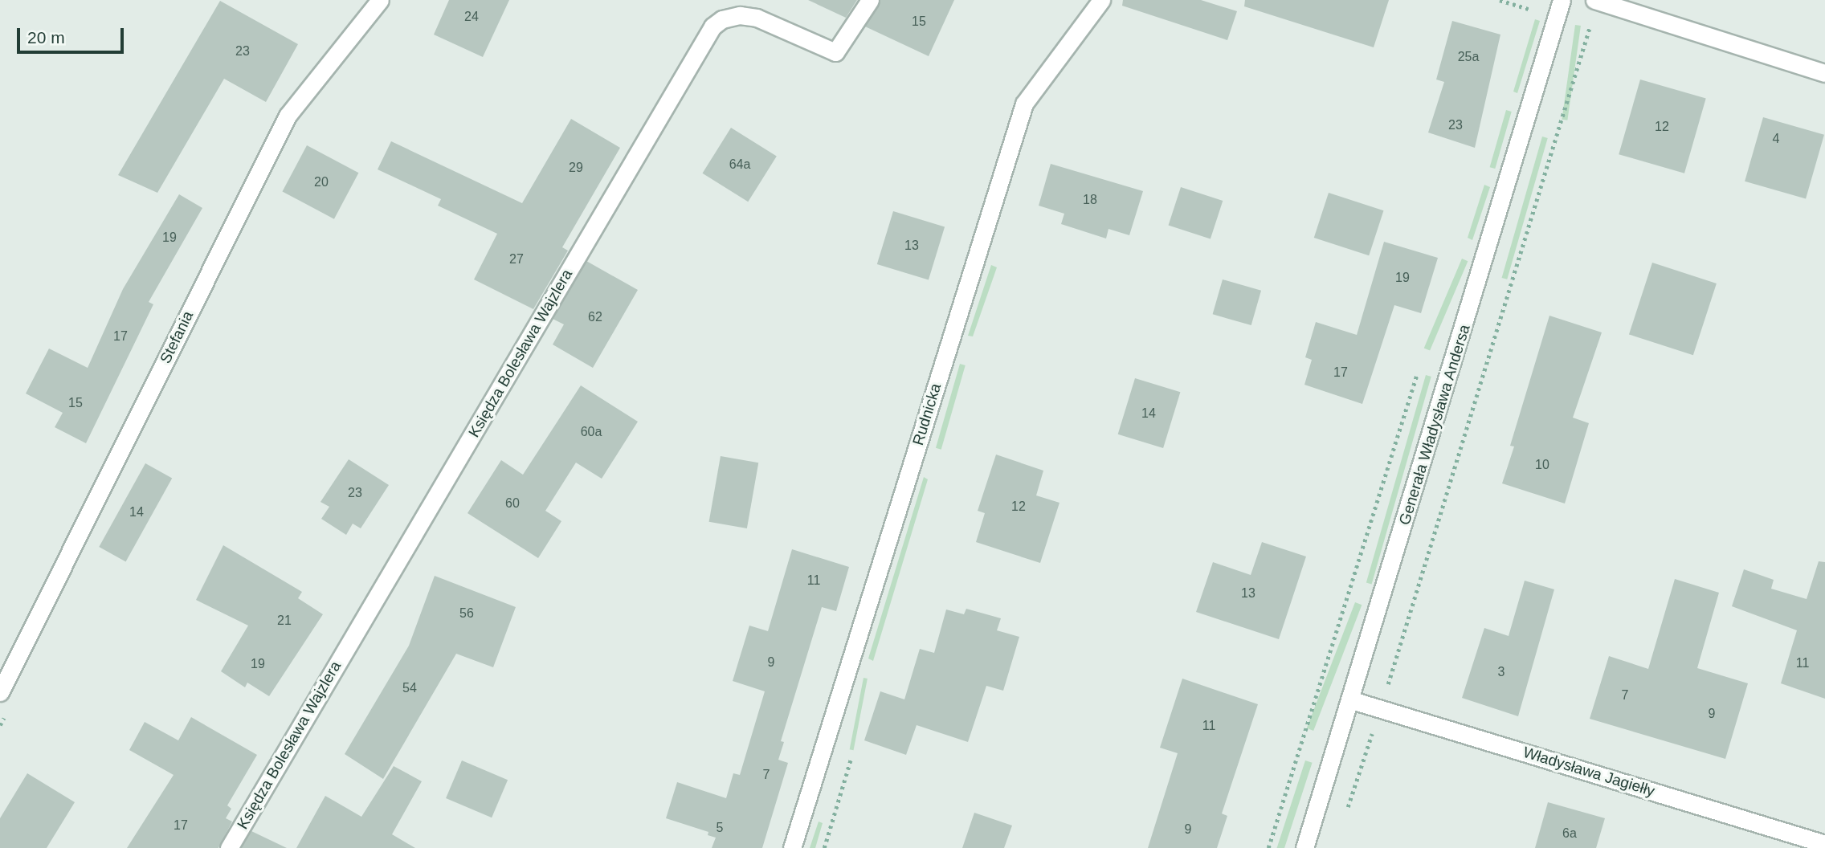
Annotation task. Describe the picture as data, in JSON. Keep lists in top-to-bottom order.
{
  "streets": {
    "street": [
      "Stefania",
      "Księdza Bolesława Wajzlera",
      "Rudnicka",
      "Generała Władysława Andersa",
      "Władysława Jagiełły"
    ]
  },
  "crossings": [
    ["Generała Władysława Andersa", "Władysława Jagiełły"]
  ],
  "house_numbers": [
    "24",
    "15",
    "23",
    "25a",
    "23",
    "12",
    "4",
    "64a",
    "29",
    "20",
    "18",
    "19",
    "13",
    "27",
    "19",
    "62",
    "17",
    "17",
    "15",
    "14",
    "60a",
    "10",
    "23",
    "60",
    "12",
    "14",
    "11",
    "13",
    "56",
    "21",
    "9",
    "11",
    "19",
    "3",
    "54",
    "7",
    "9",
    "11",
    "7",
    "17",
    "5",
    "9",
    "6a"
  ],
  "scale_bar": "20 m"
}
